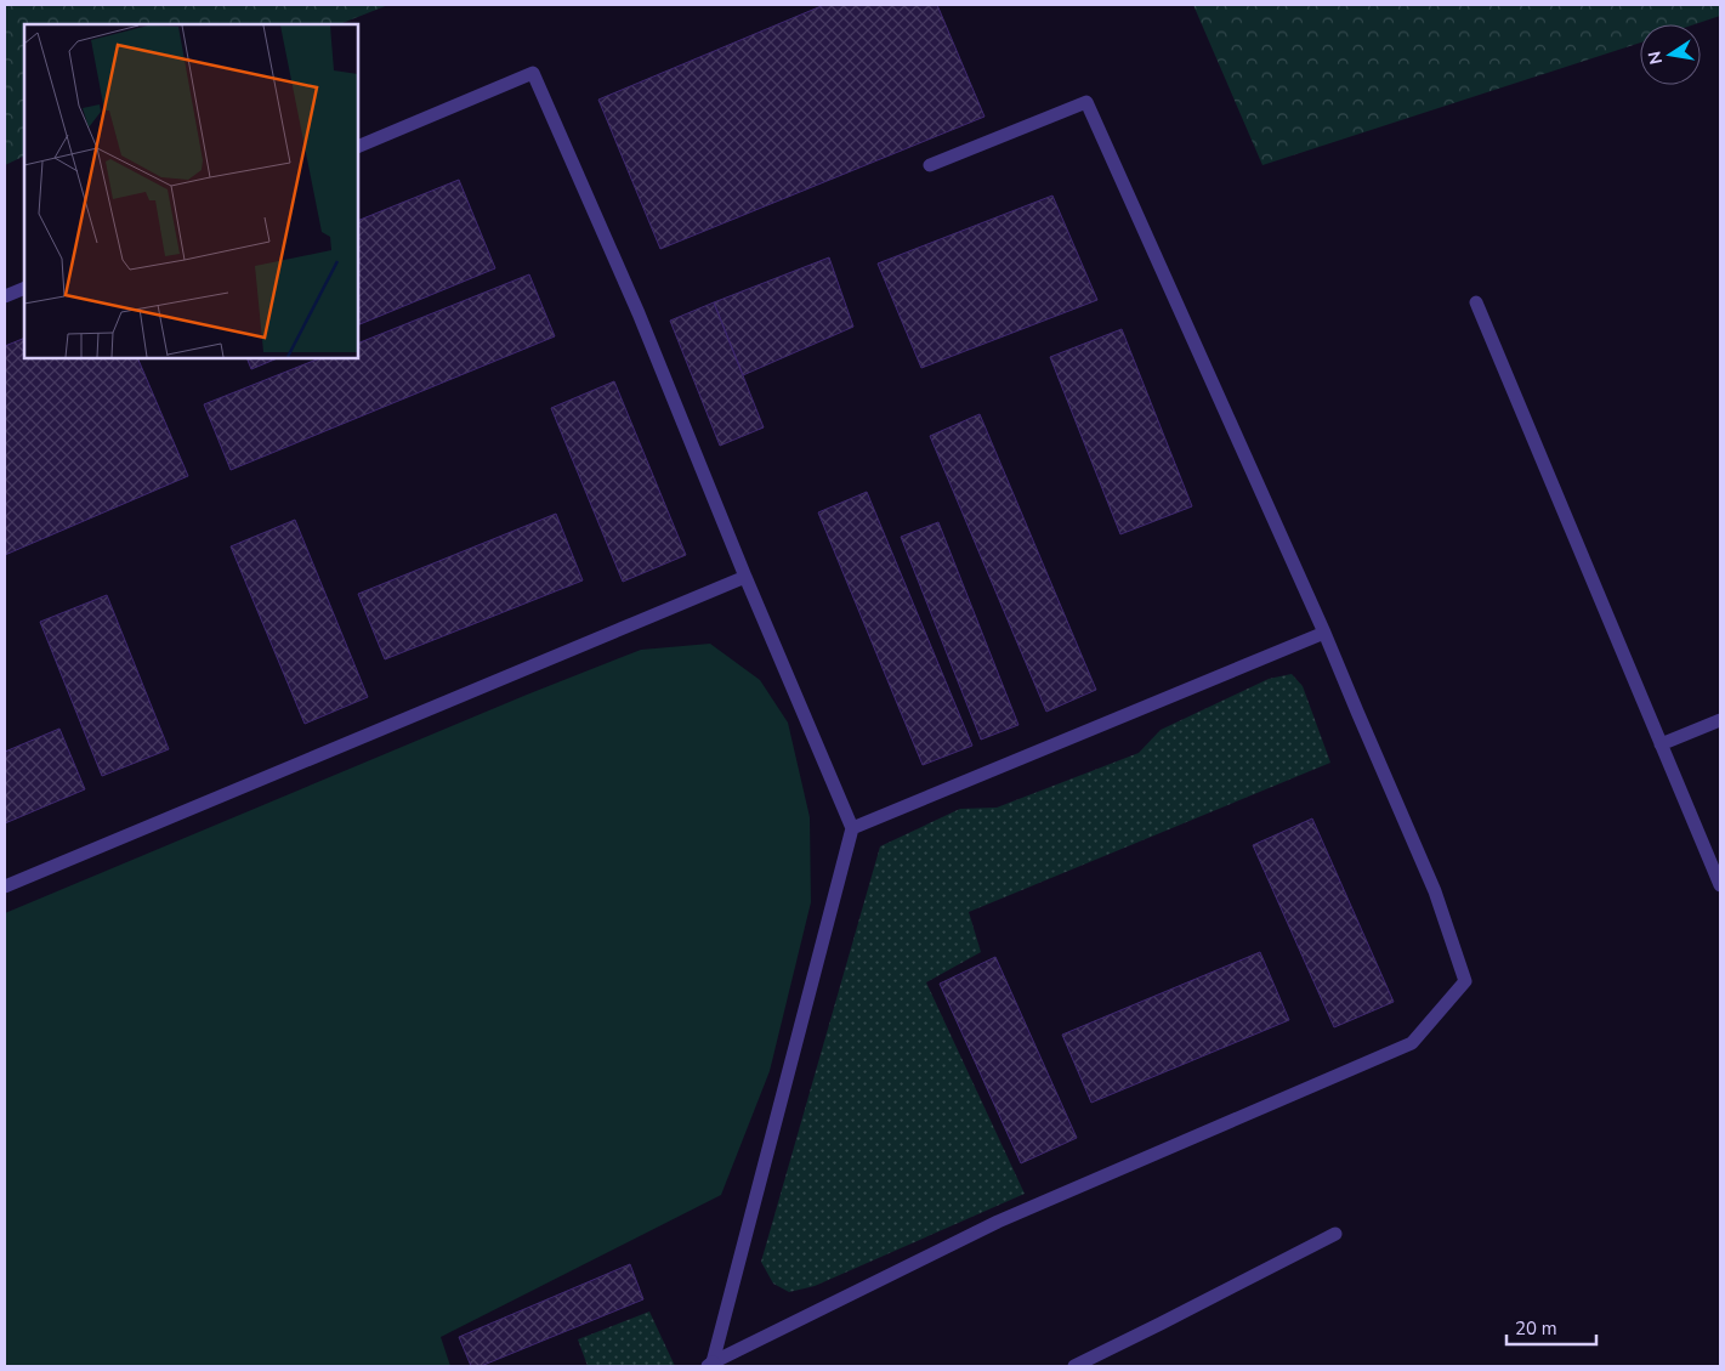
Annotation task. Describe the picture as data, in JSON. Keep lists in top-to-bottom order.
{
  "scale_bar": "20 m",
  "north": "left"
}
